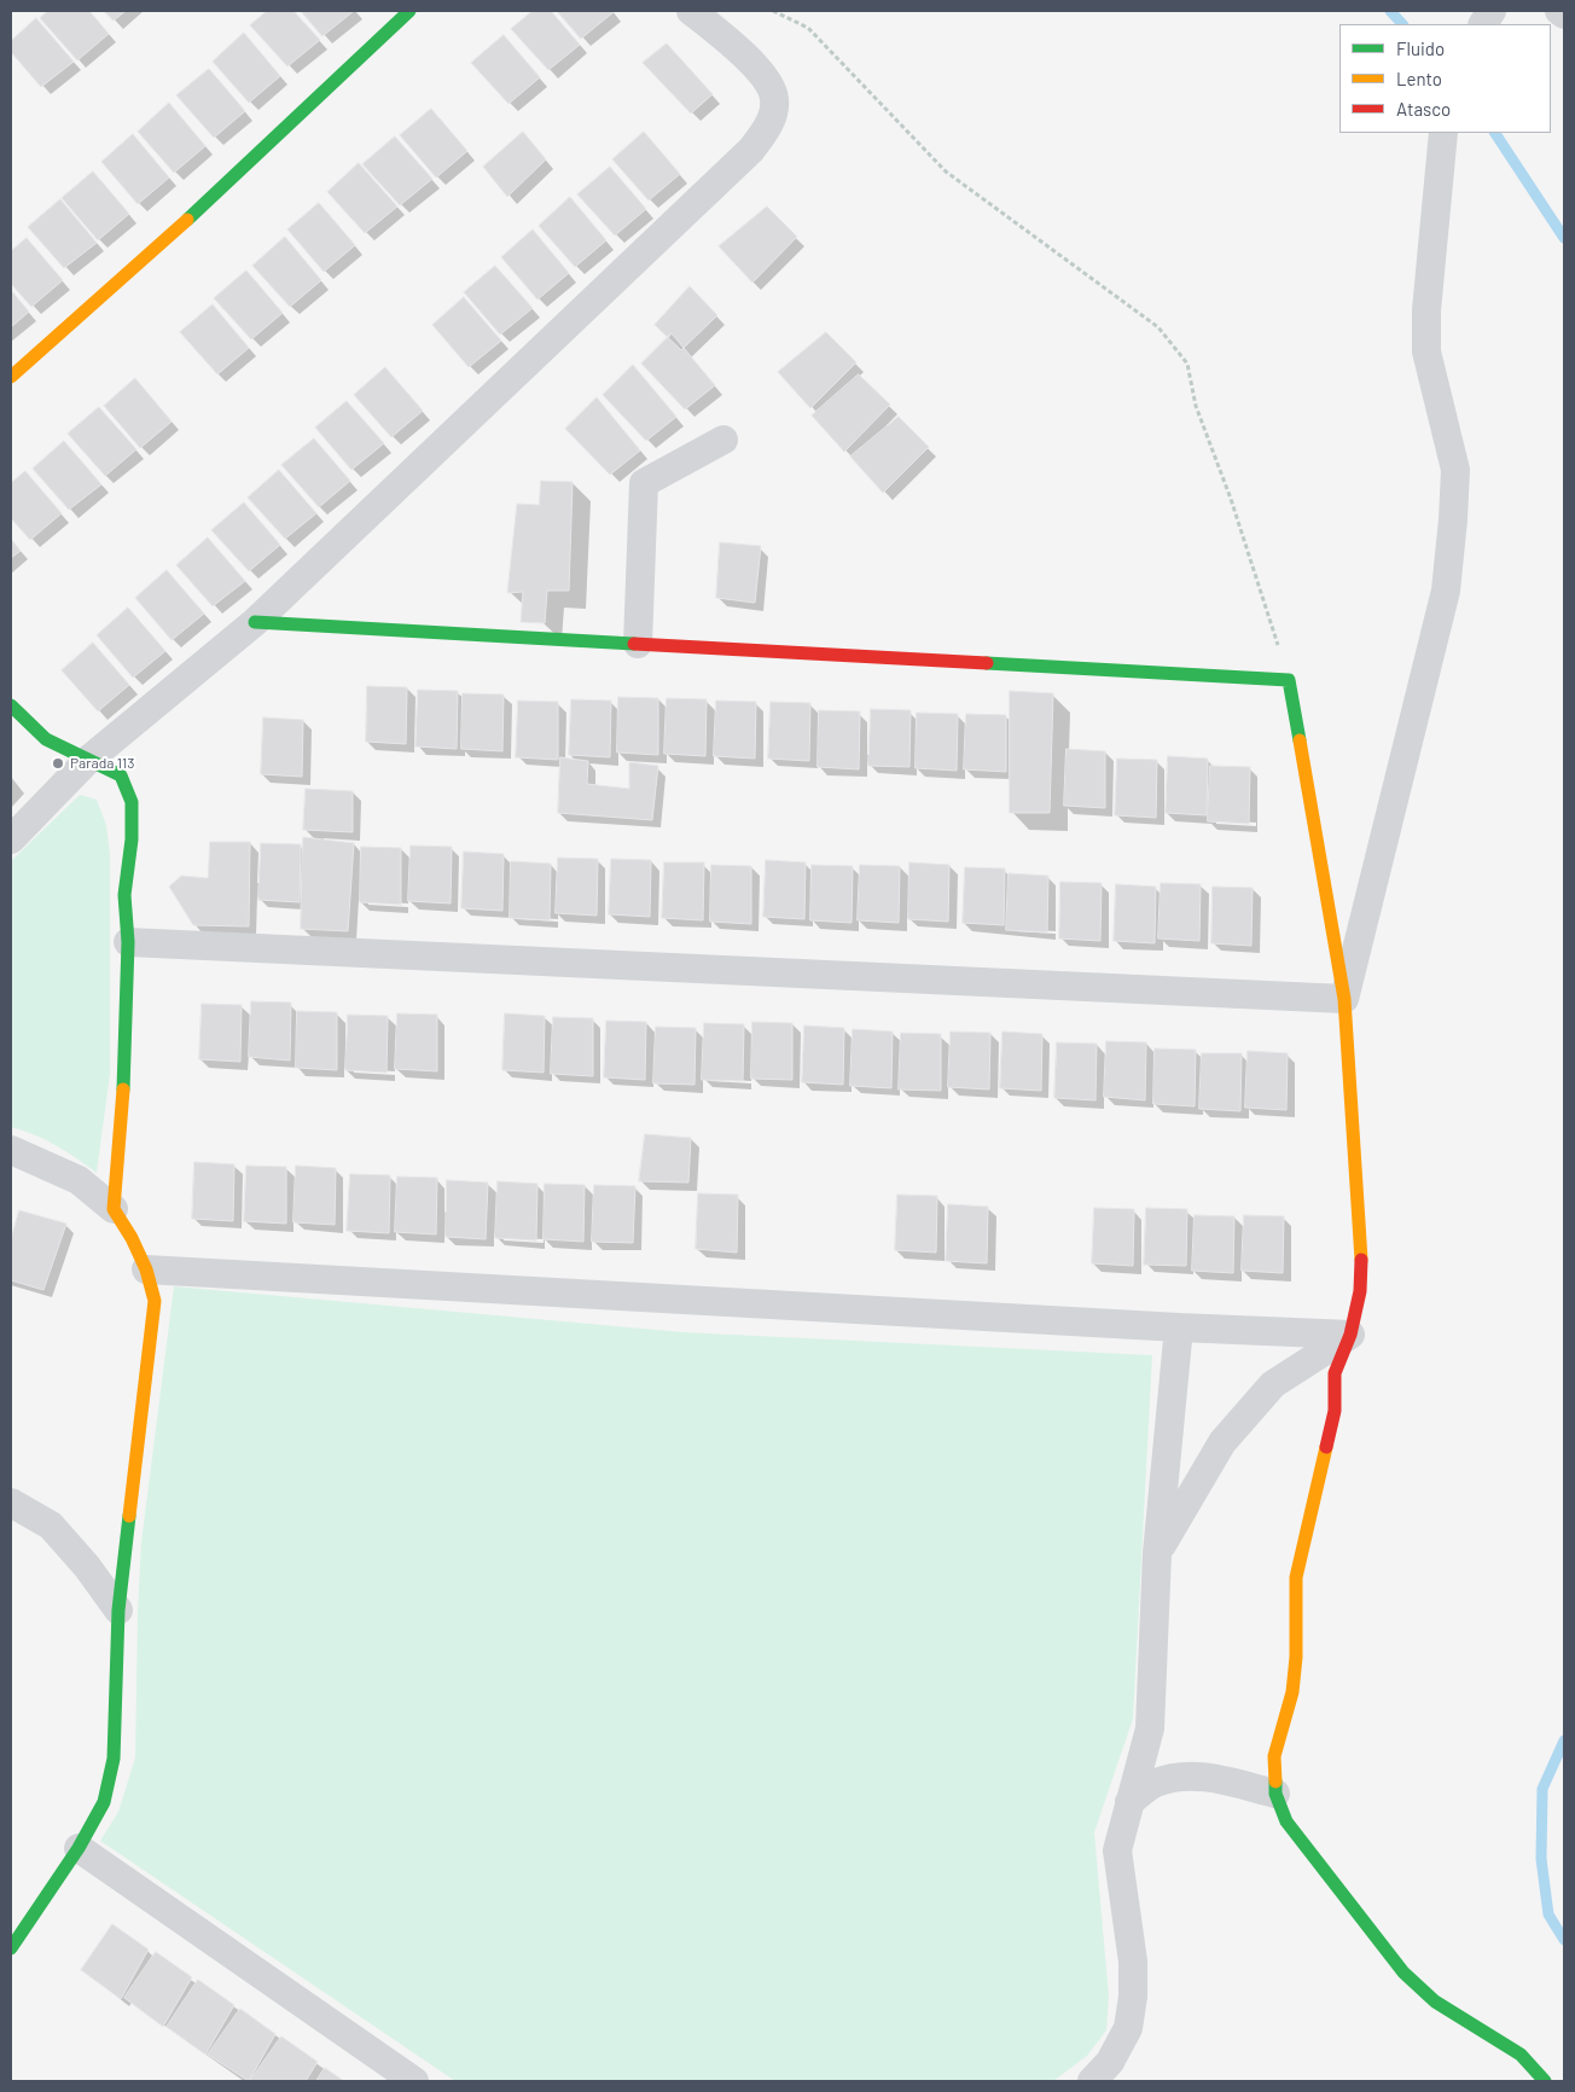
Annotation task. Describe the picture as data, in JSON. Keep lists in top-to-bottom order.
{
  "places": ["Parada 113"],
  "legend": ["Fluido", "Lento", "Atasco"]
}
